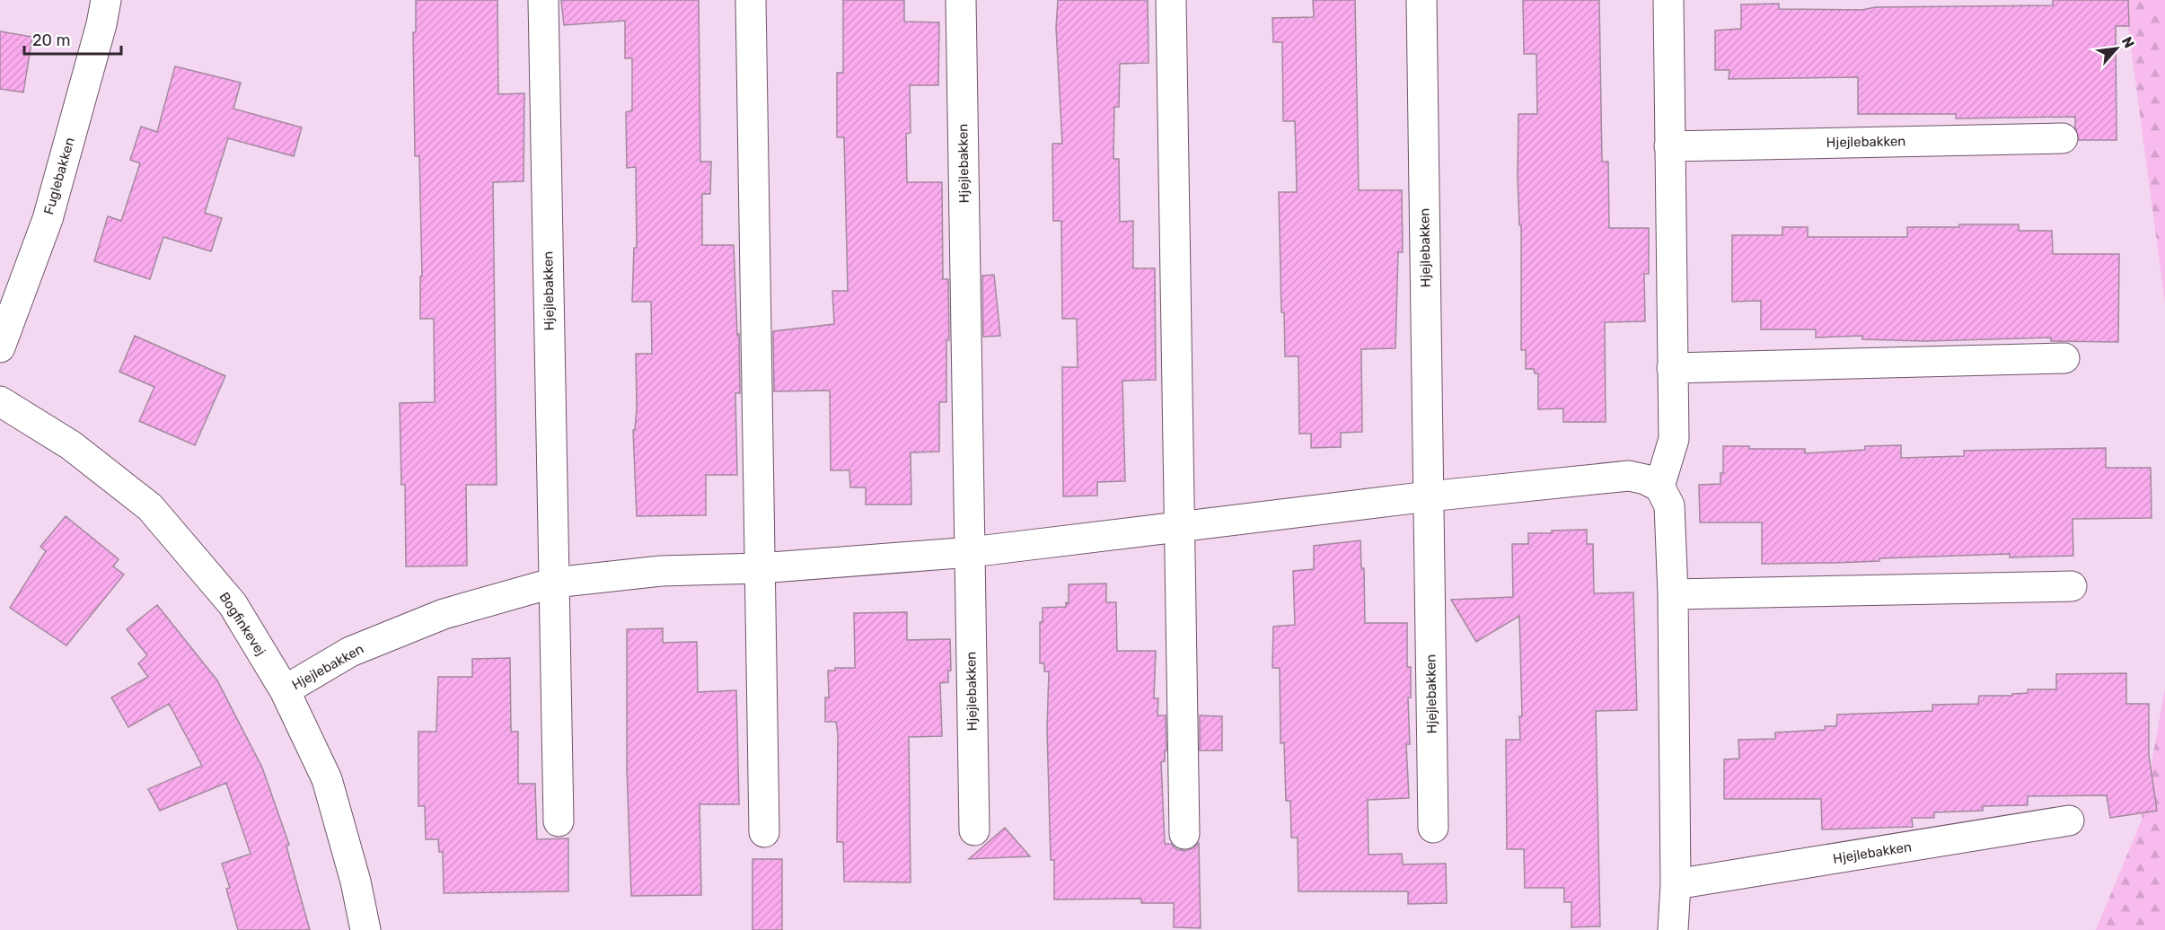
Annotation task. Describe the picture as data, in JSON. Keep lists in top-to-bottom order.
{
  "streets": {
    "street": ["Hjejlebakken", "Fuglebakken", "Bogfinkevej"]
  },
  "crossings": [
    ["Hjejlebakken", "Bogfinkevej"]
  ],
  "scale_bar": "20 m",
  "north": "top right"
}
